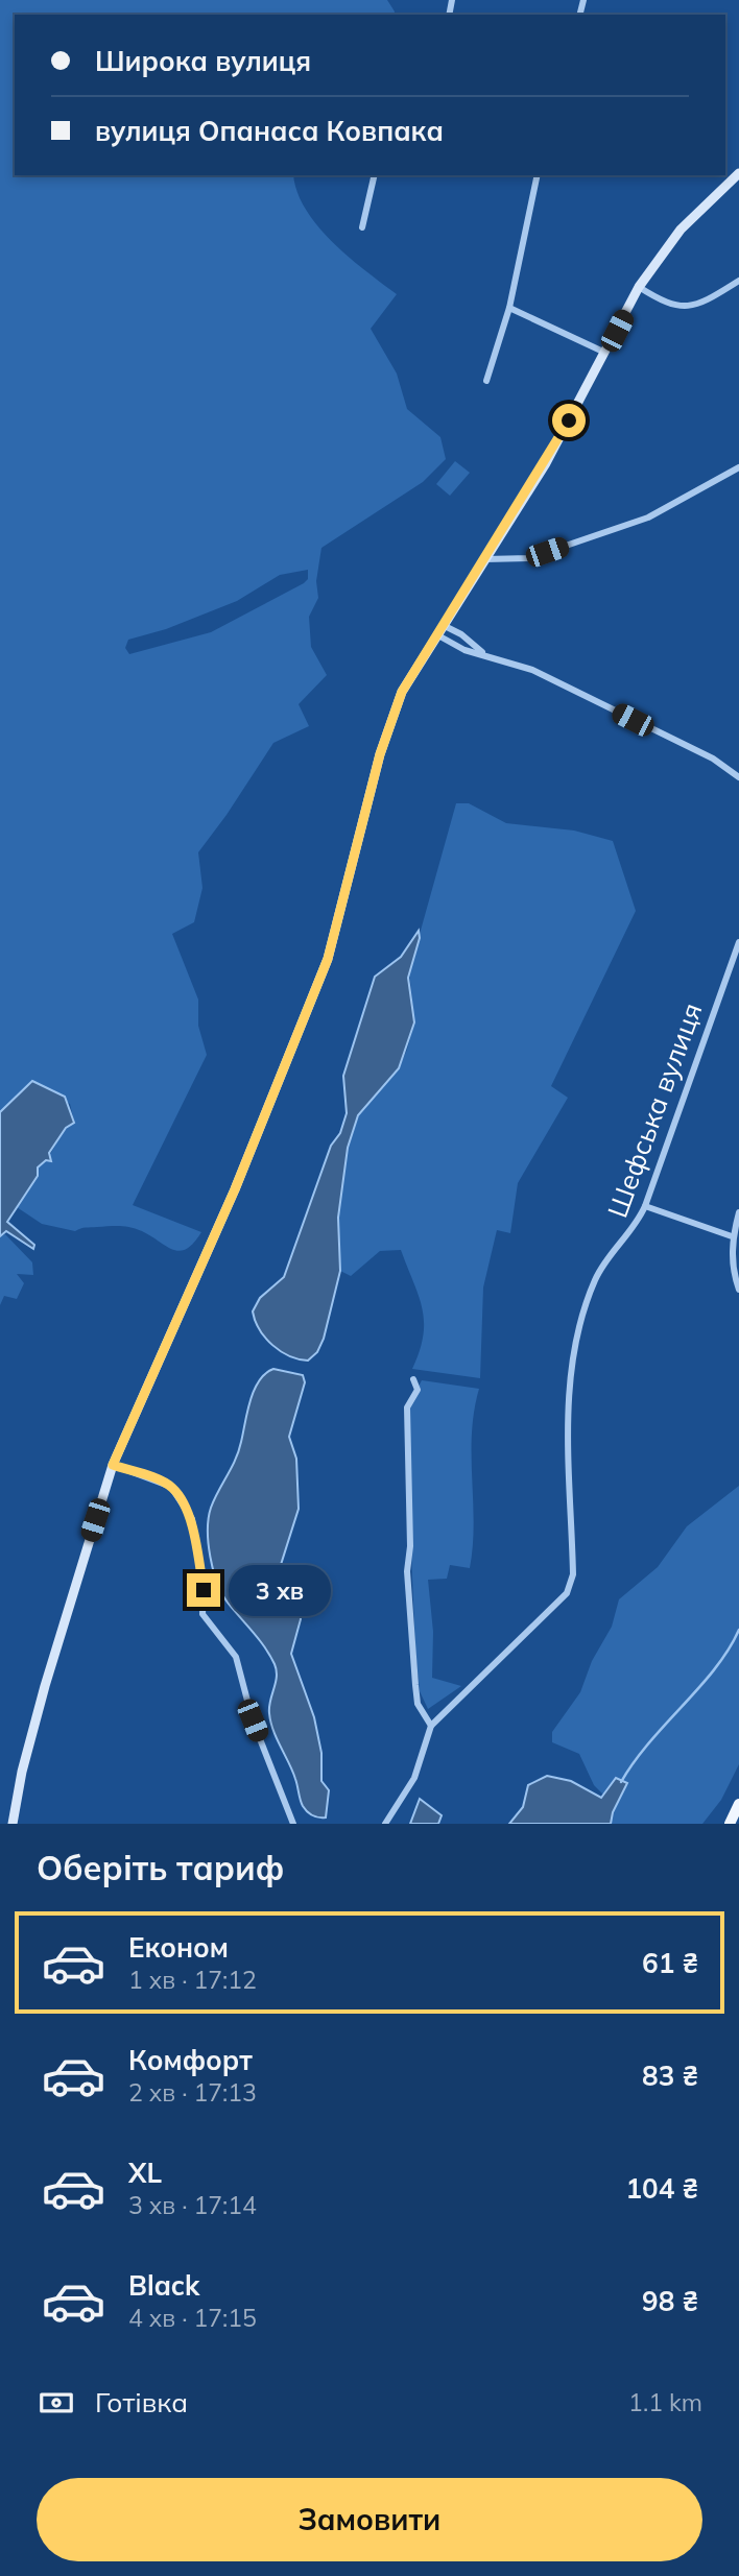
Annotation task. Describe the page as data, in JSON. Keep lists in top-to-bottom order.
{
  "streets": {
    "street": ["Шефська вулиця"]
  },
  "page": {
    "banner": ["Широка вулиця", "вулиця Опанаса Ковпака"],
    "bubble": "3 хв",
    "heading": "Оберіть тариф",
    "list": [
      {
        "name": "Економ",
        "note": "1 хв · 17:12",
        "value": "61 ₴"
      },
      {
        "name": "Комфорт",
        "note": "2 хв · 17:13",
        "value": "83 ₴"
      },
      {
        "name": "XL",
        "note": "3 хв · 17:14",
        "value": "104 ₴"
      },
      {
        "name": "Black",
        "note": "4 хв · 17:15",
        "value": "98 ₴"
      }
    ],
    "pay": ["Готівка", "1.1 km"],
    "buttons": "Замовити"
  }
}
